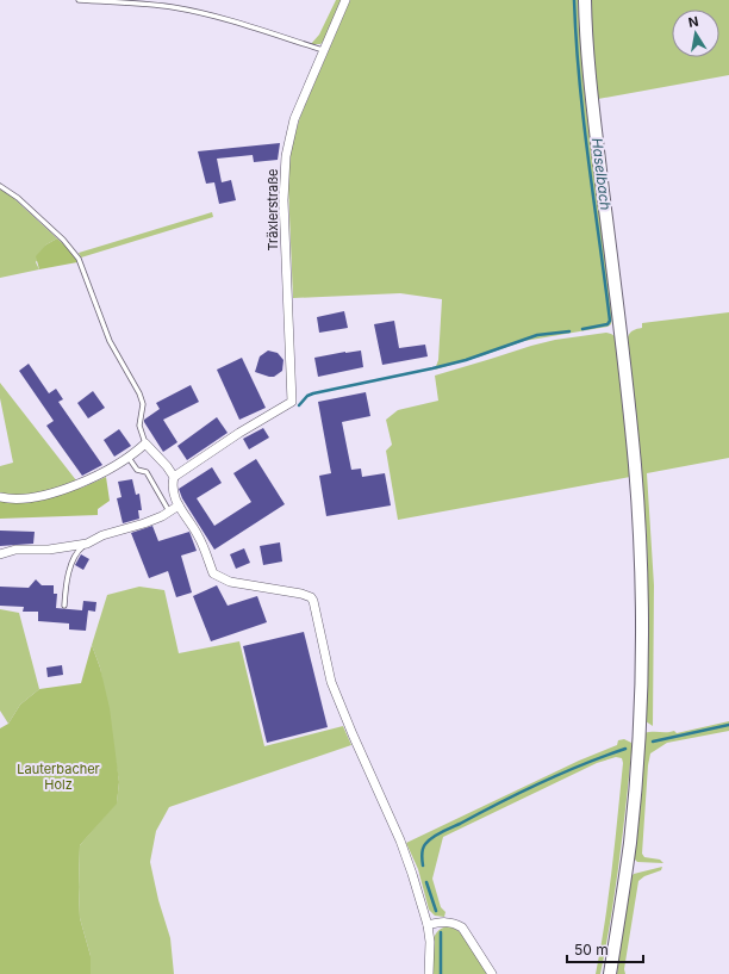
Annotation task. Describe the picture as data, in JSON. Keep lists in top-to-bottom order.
{
  "streets": {
    "street": ["Träxlerstraße"]
  },
  "water": ["Haselbach"],
  "parks": ["Lauterbacher Holz"],
  "scale_bar": "50 m",
  "north": "top"
}
